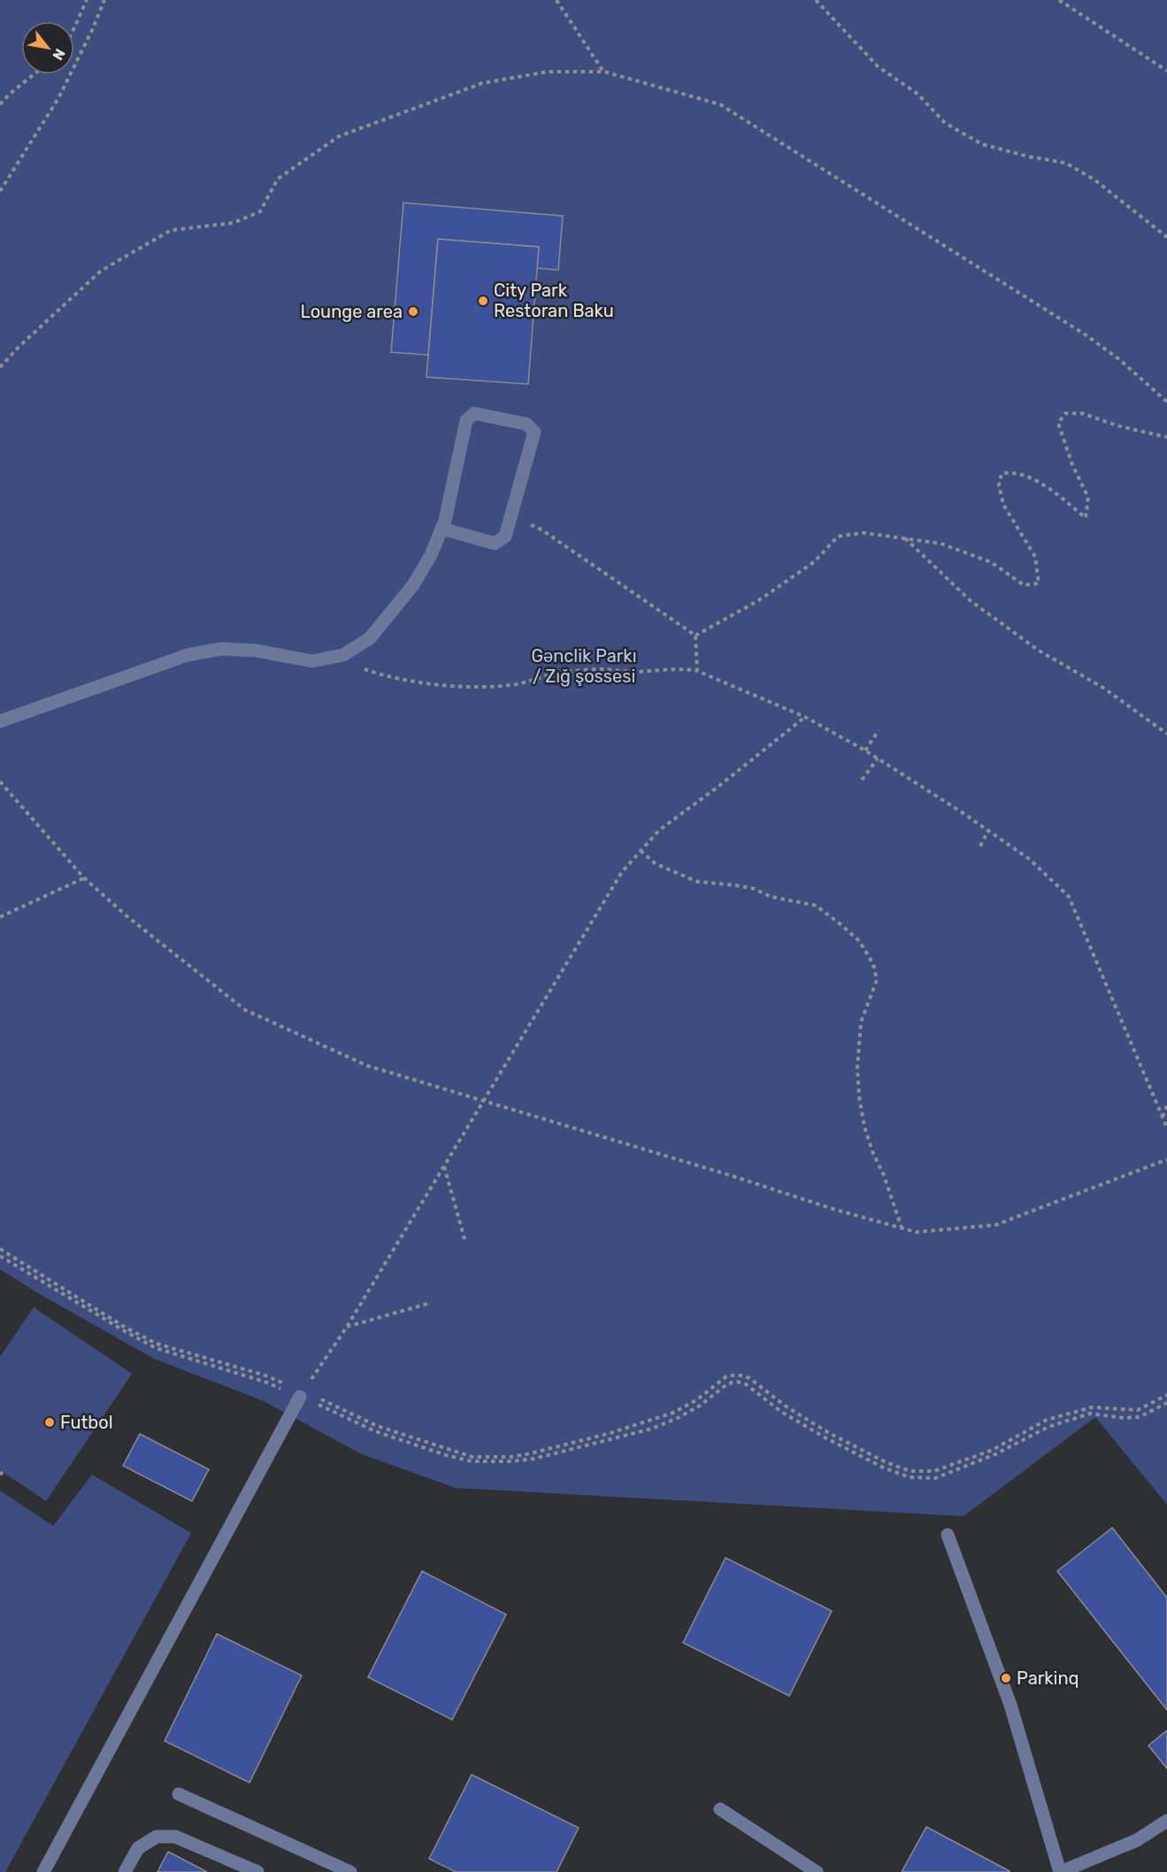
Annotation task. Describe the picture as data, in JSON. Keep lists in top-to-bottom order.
{
  "parks": ["Gənclik Parkı / Zığ şossesi"],
  "places": [
    "City Park Restoran Baku",
    "Lounge area",
    "Futbol",
    "Parkinq"
  ],
  "north": "bottom right"
}
